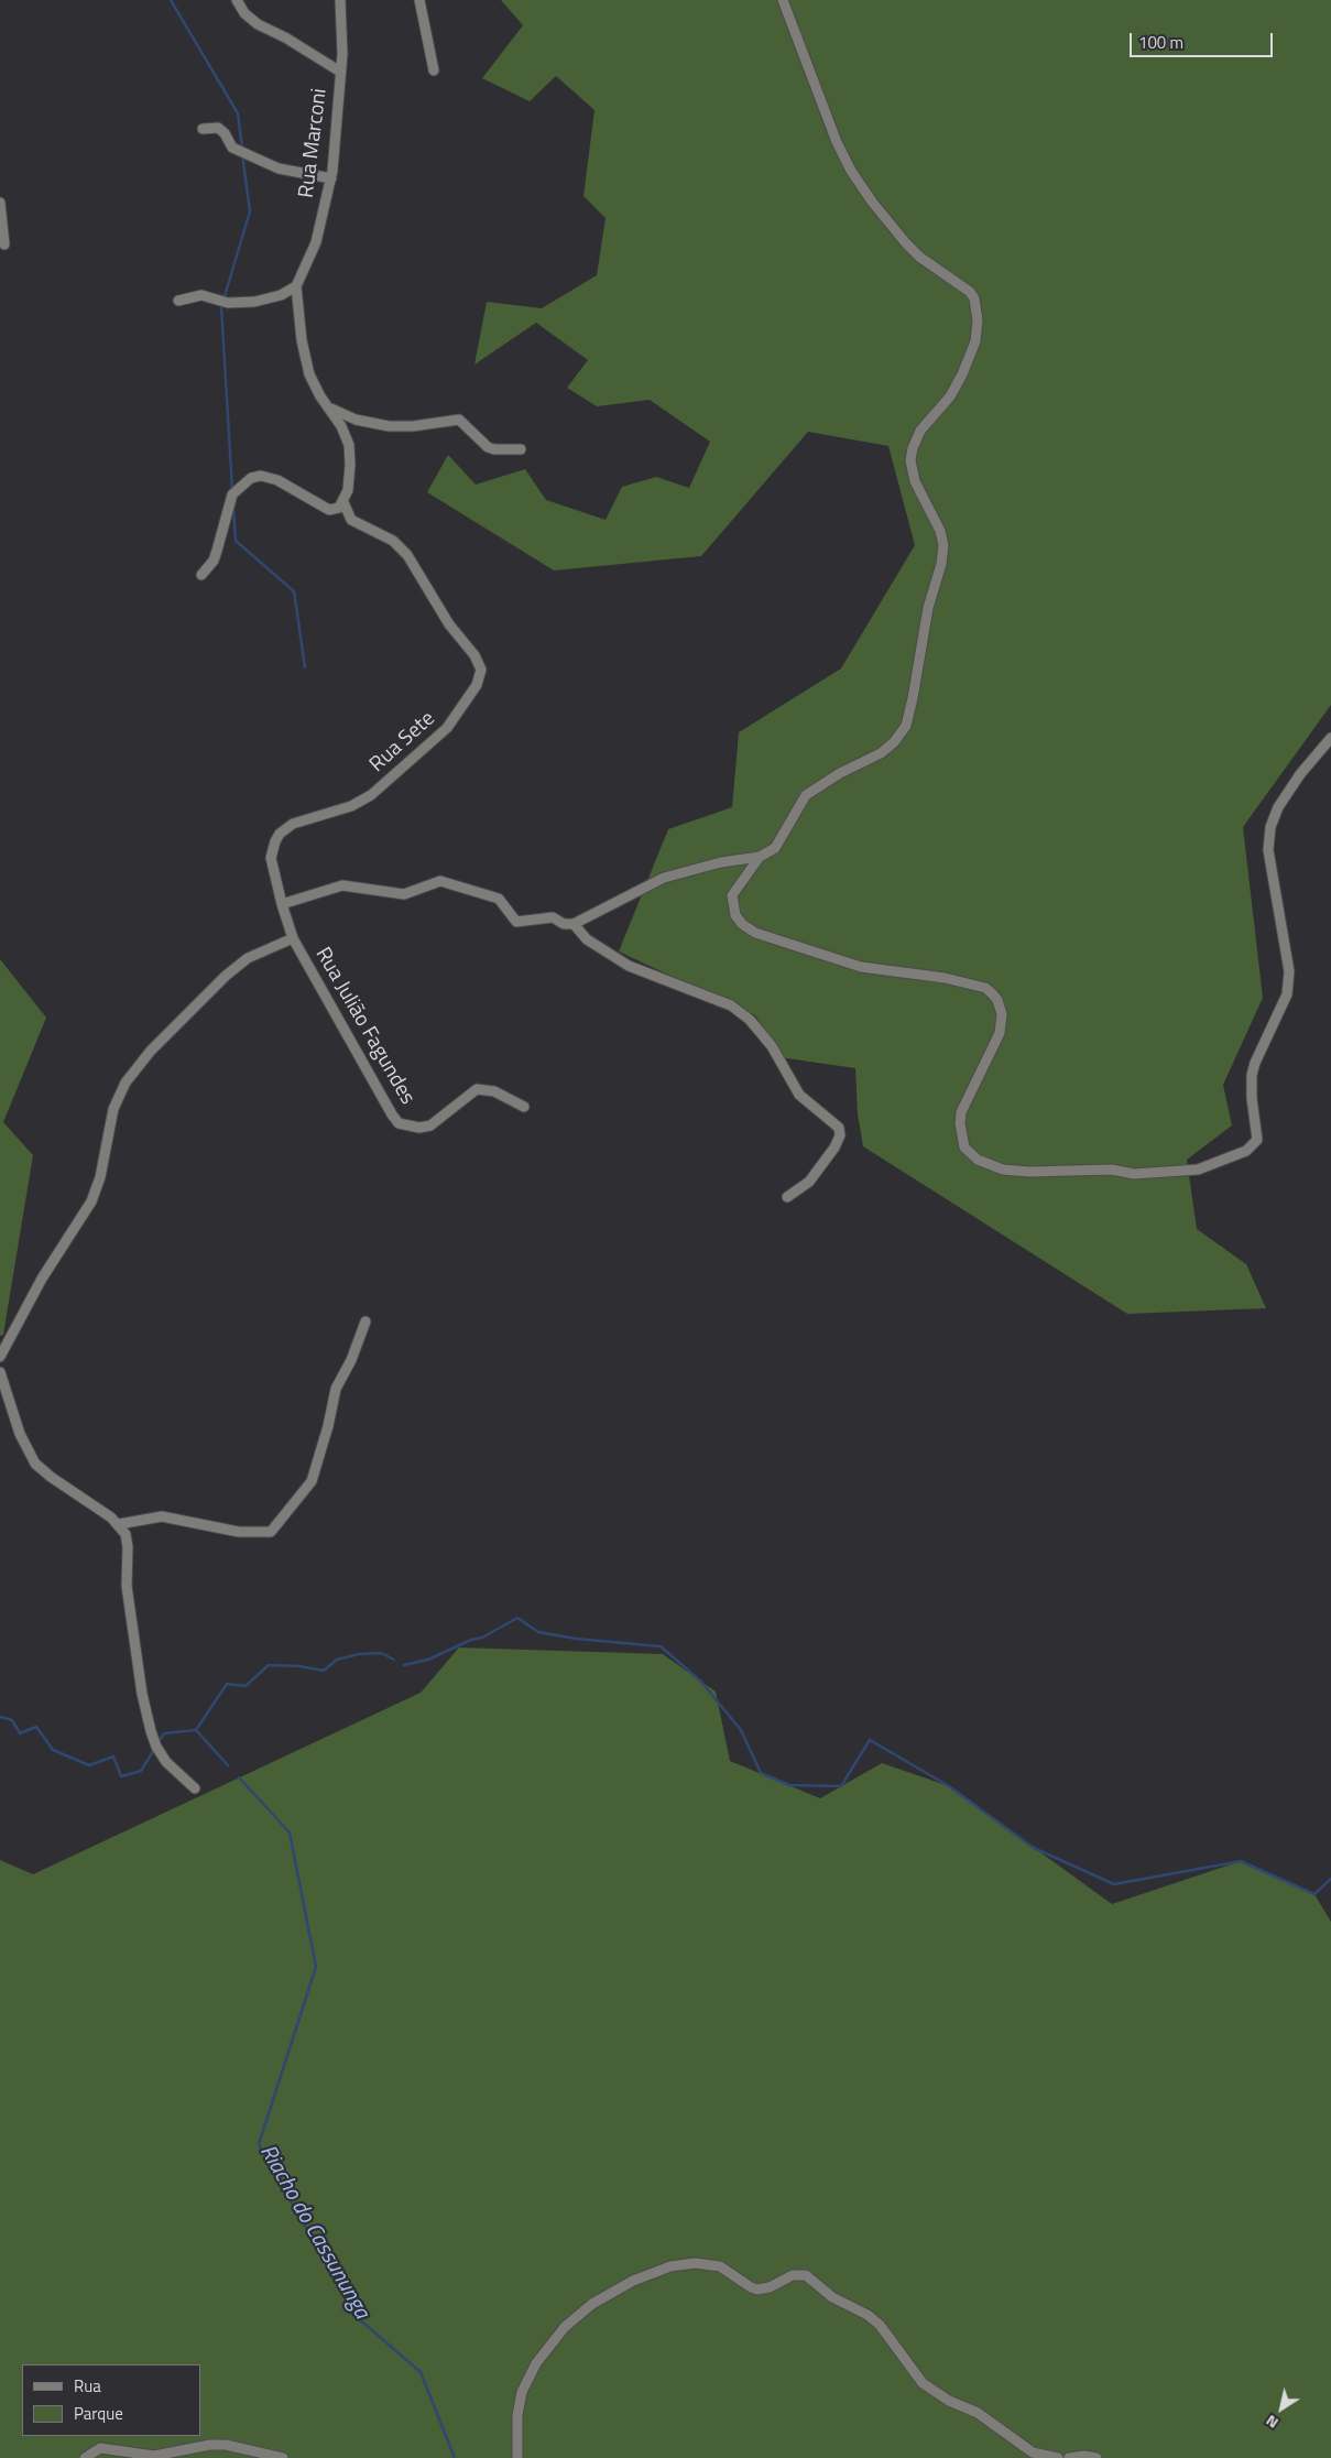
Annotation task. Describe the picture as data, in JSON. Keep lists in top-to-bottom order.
{
  "streets": {
    "street": ["Rua Marconi", "Rua Sete", "Rua Julião Fagundes"]
  },
  "crossings": [
    ["Rua Sete", "Rua Julião Fagundes"]
  ],
  "water": ["Riacho do Cassununga"],
  "legend": ["Rua", "Parque"],
  "scale_bar": "100 m",
  "north": "bottom left"
}
